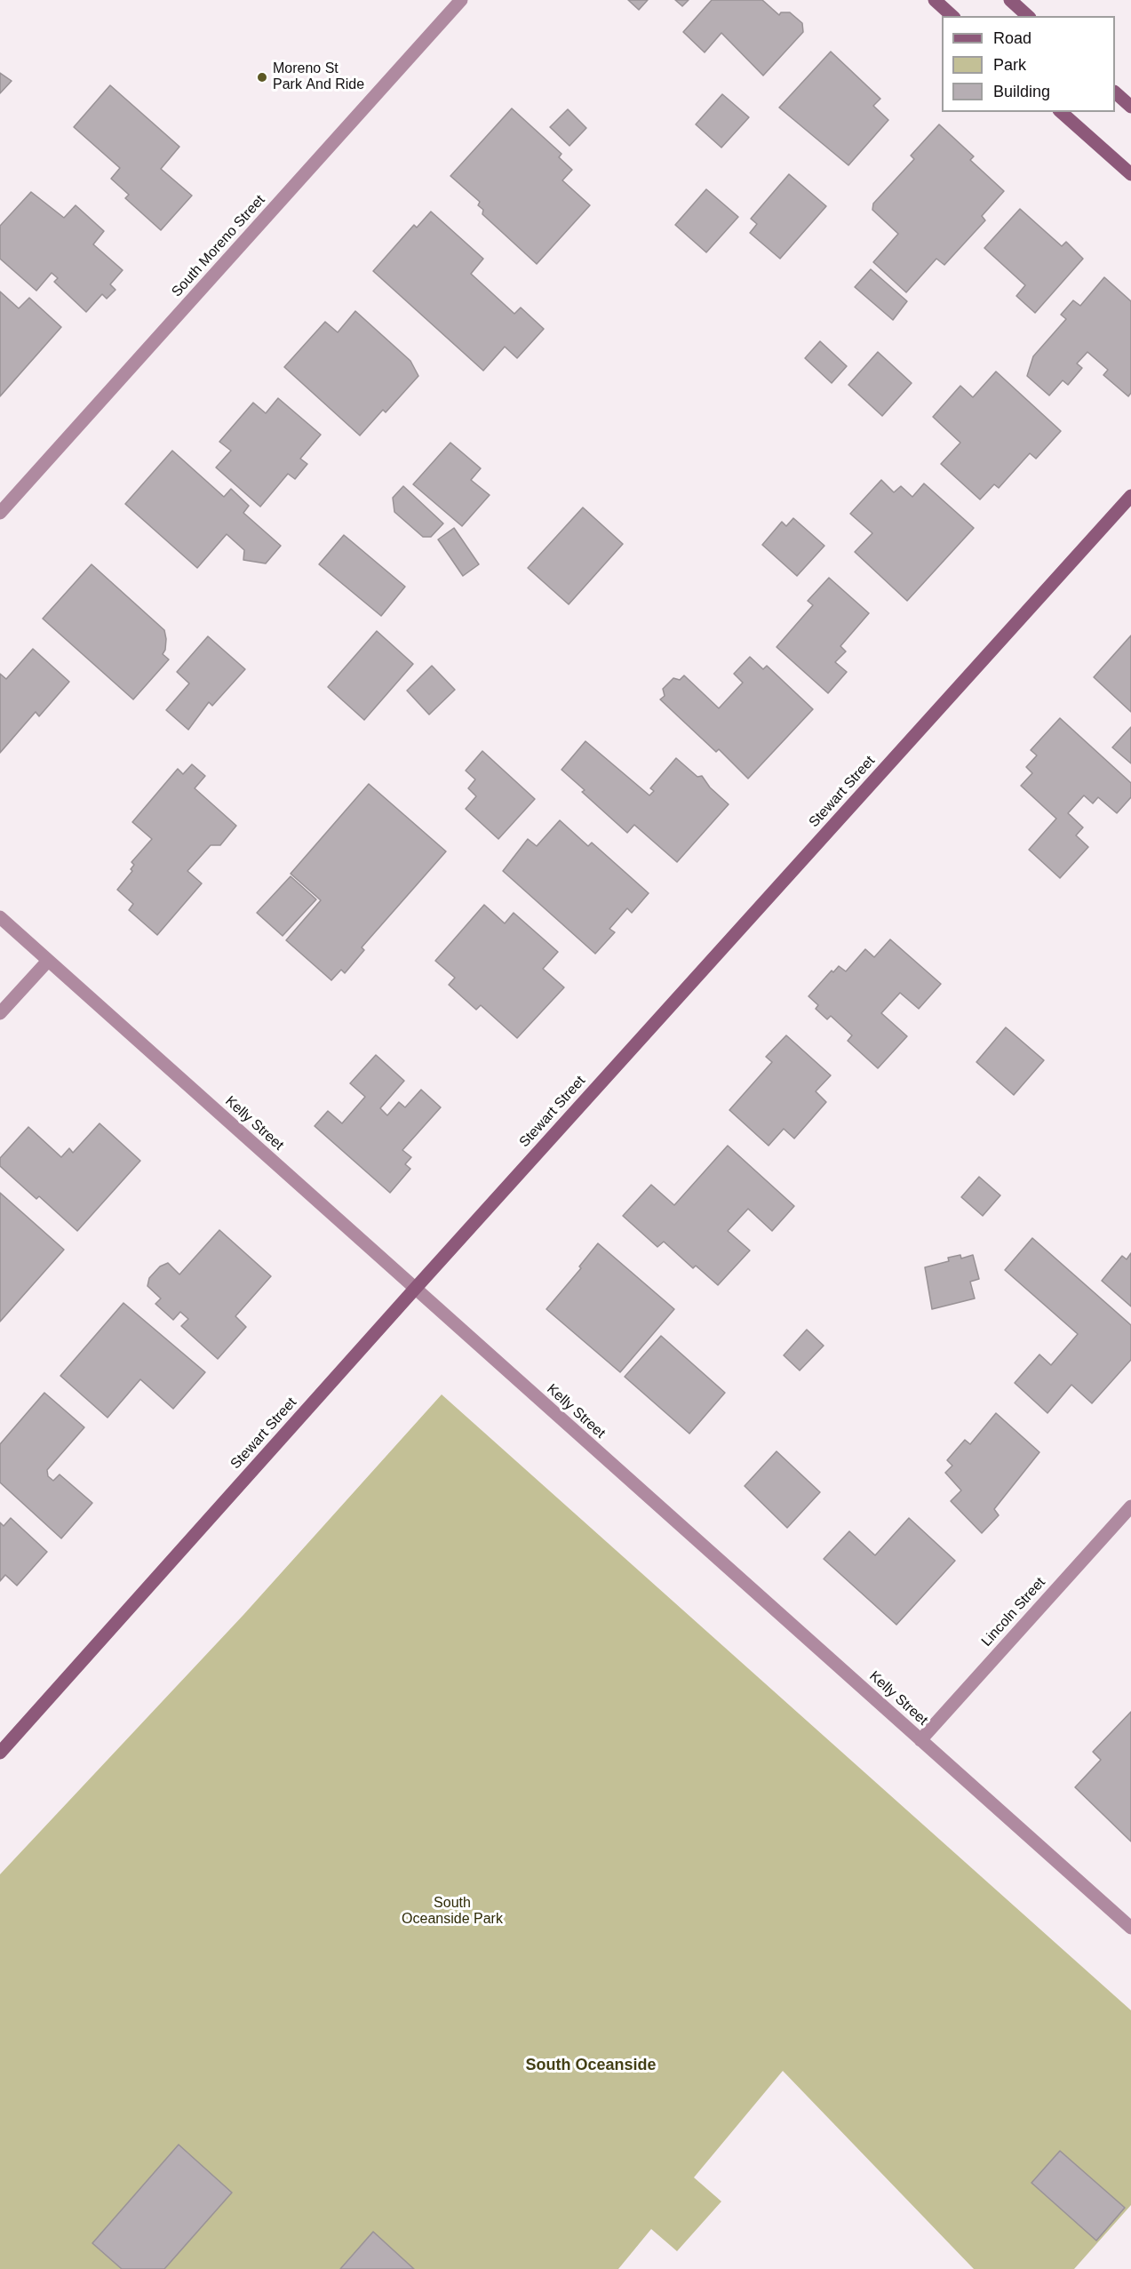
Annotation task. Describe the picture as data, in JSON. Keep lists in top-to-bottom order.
{
  "streets": {
    "street": [
      "South Moreno Street",
      "Stewart Street",
      "Kelly Street",
      "Lincoln Street"
    ]
  },
  "crossings": [
    ["Stewart Street", "Kelly Street"],
    ["Kelly Street", "Lincoln Street"]
  ],
  "districts": ["South Oceanside"],
  "parks": ["South Oceanside Park"],
  "places": ["Moreno St Park And Ride"],
  "legend": ["Road", "Park", "Building"]
}
